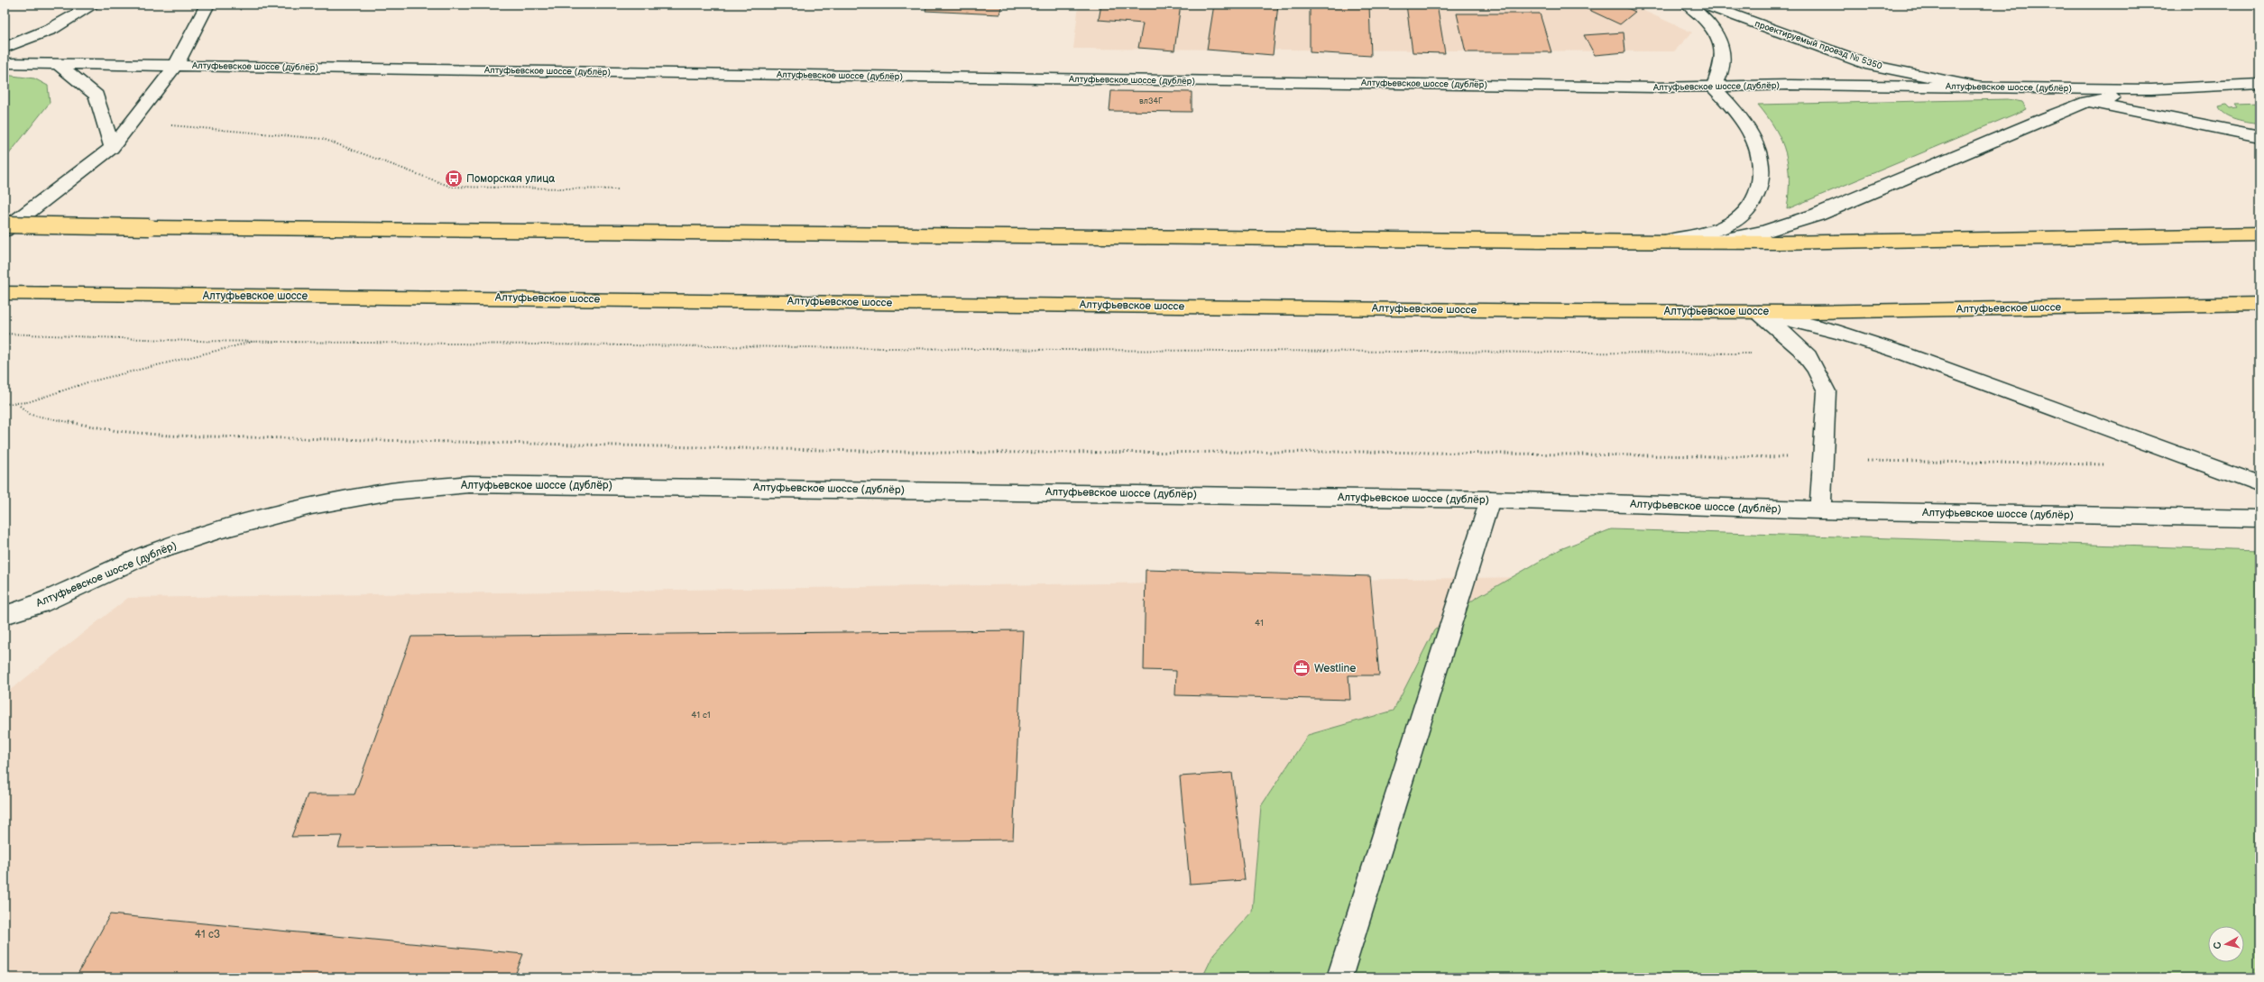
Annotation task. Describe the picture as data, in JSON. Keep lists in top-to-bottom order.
{
  "streets": {
    "main road": ["проектируемый проезд № 5350", "Алтуфьевское шоссе (дублёр)", "Алтуфьевское шоссе"]
  },
  "crossings": [
    ["проектируемый проезд № 5350", "Алтуфьевское шоссе (дублёр)"]
  ],
  "places": {
    "bus stop": ["Поморская улица"],
    "office": ["Westline"]
  },
  "house_numbers": [
    "вл34Г",
    "41",
    "41 с1",
    "41 с3"
  ],
  "north": "left"
}
